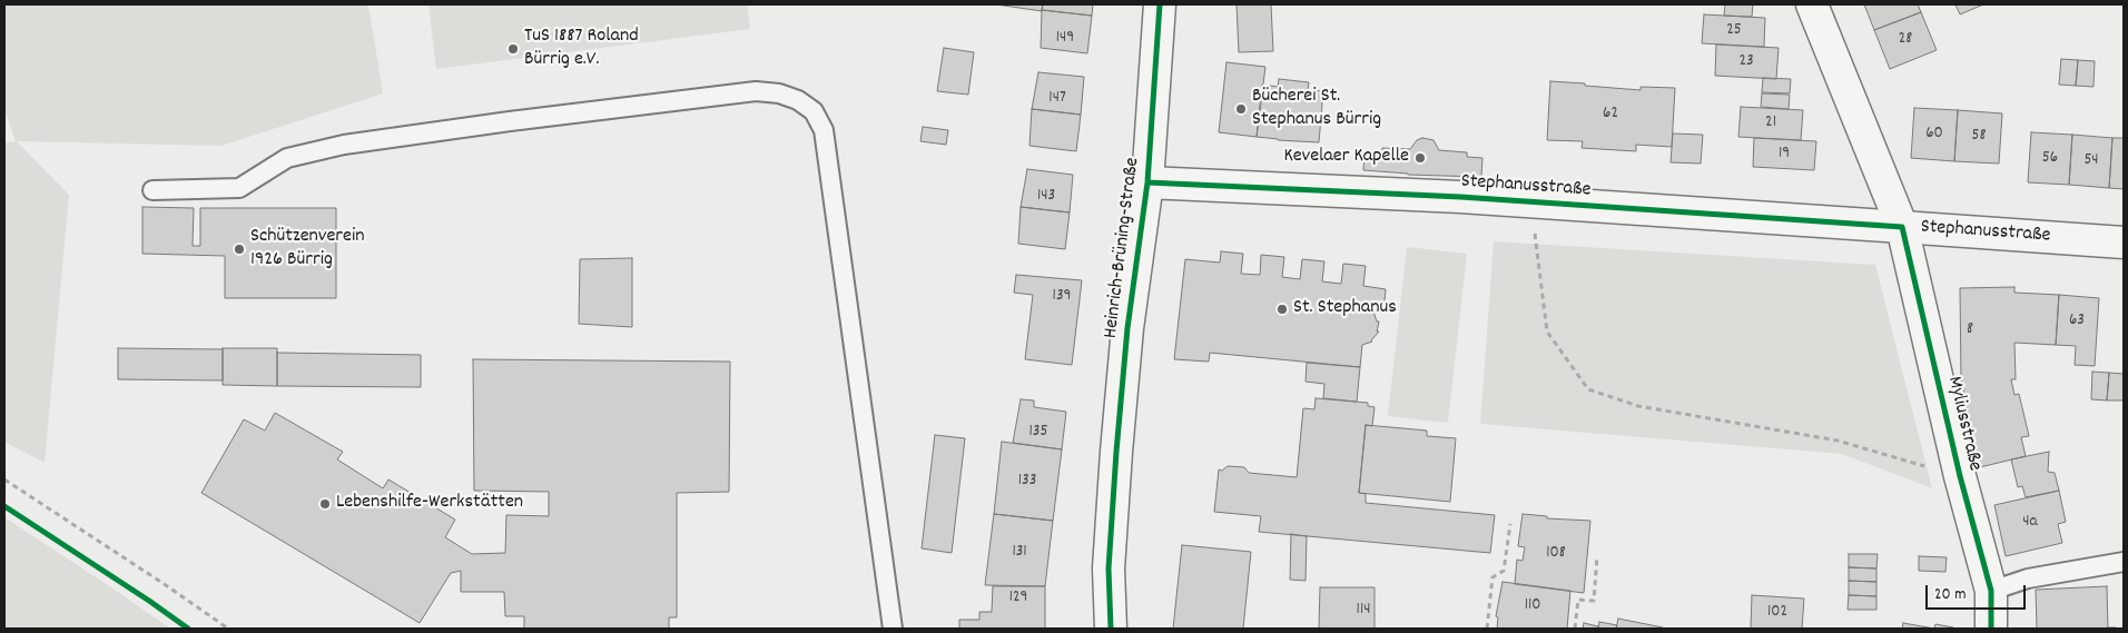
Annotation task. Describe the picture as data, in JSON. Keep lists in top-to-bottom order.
{
  "streets": {
    "street": ["Stephanusstraße", "Heinrich-Brüning-Straße", "Myliusstraße"]
  },
  "crossings": [
    ["Stephanusstraße", "Heinrich-Brüning-Straße"],
    ["Stephanusstraße", "Myliusstraße"]
  ],
  "places": [
    "TuS 1887 Roland Bürrig e.V.",
    "Bücherei St. Stephanus Bürrig",
    "Kevelaer Kapelle",
    "Schützenverein 1926 Bürrig",
    "St. Stephanus",
    "Lebenshilfe-Werkstätten"
  ],
  "house_numbers": [
    "25",
    "149",
    "28",
    "23",
    "147",
    "62",
    "21",
    "60",
    "58",
    "19",
    "56",
    "54",
    "143",
    "139",
    "63",
    "8",
    "135",
    "133",
    "4a",
    "131",
    "108",
    "129",
    "110",
    "114",
    "102"
  ],
  "scale_bar": "20 m"
}
